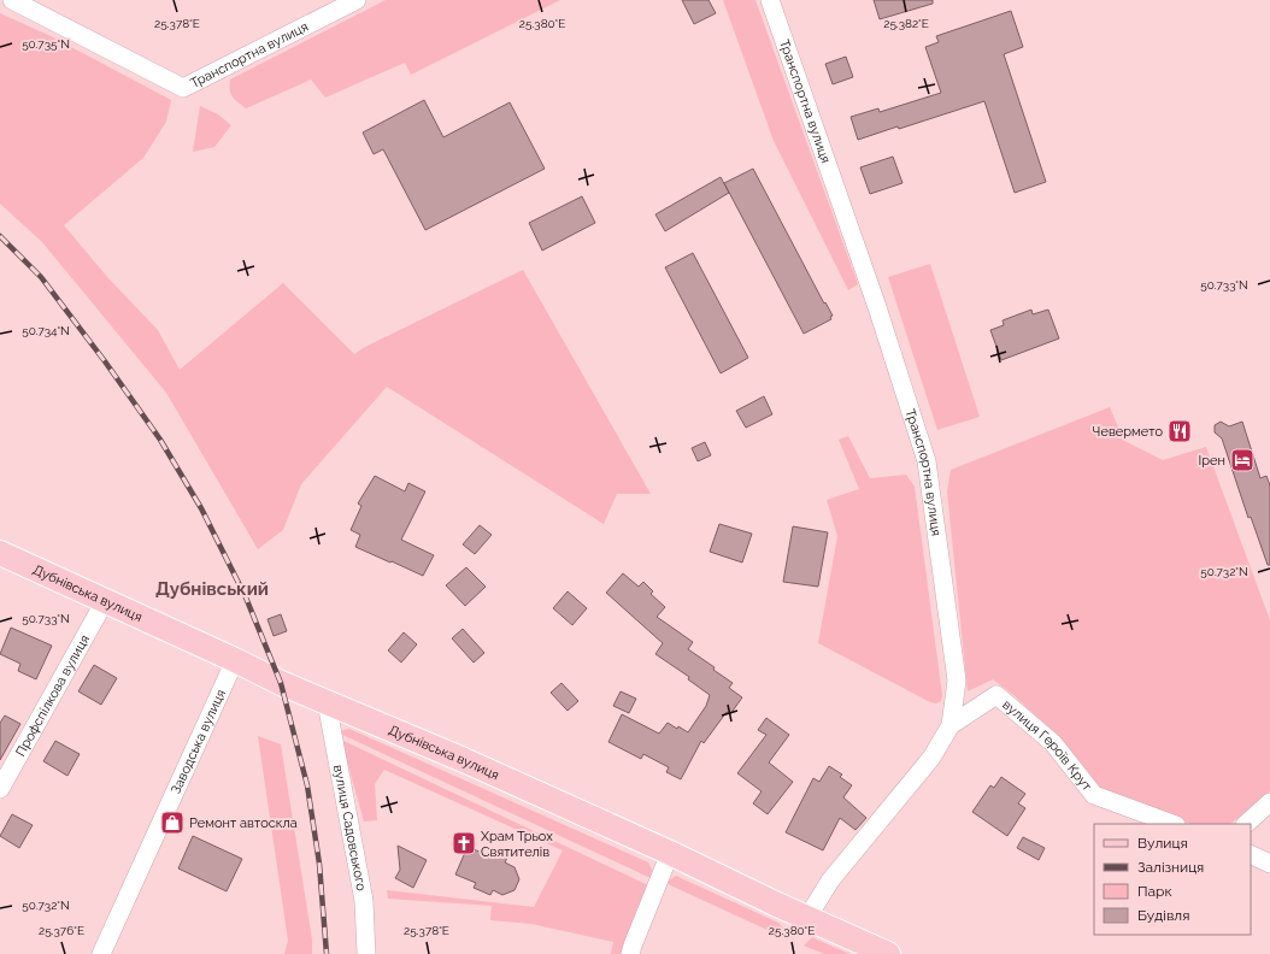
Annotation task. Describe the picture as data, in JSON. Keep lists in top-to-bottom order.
{
  "streets": {
    "main road": ["Дубнівська вулиця"],
    "street": [
      "Транспортна вулиця",
      "Профспілкова вулиця",
      "Заводська вулиця",
      "вулиця Героїв Крут",
      "вулиця Садовського"
    ]
  },
  "crossings": [
    ["Транспортна вулиця", "Дубнівська вулиця"],
    ["Транспортна вулиця", "вулиця Героїв Крут"],
    ["Дубнівська вулиця", "Профспілкова вулиця"],
    ["Дубнівська вулиця", "Заводська вулиця"],
    ["Дубнівська вулиця", "вулиця Садовського"]
  ],
  "districts": ["Дубнівський"],
  "places": {
    "restaurant": ["Чевермето"],
    "hotel": ["Ірен"],
    "shop": ["Ремонт автоскла"],
    "church": ["Храм Трьох Святителів"]
  },
  "legend": [
    "Вулиця",
    "Залізниця",
    "Парк",
    "Будівля"
  ],
  "coordinates": [
    "25.378°E",
    "25.380°E",
    "25.382°E",
    "50.735°N",
    "50.733°N",
    "50.734°N",
    "50.732°N",
    "25.376°E"
  ]
}
